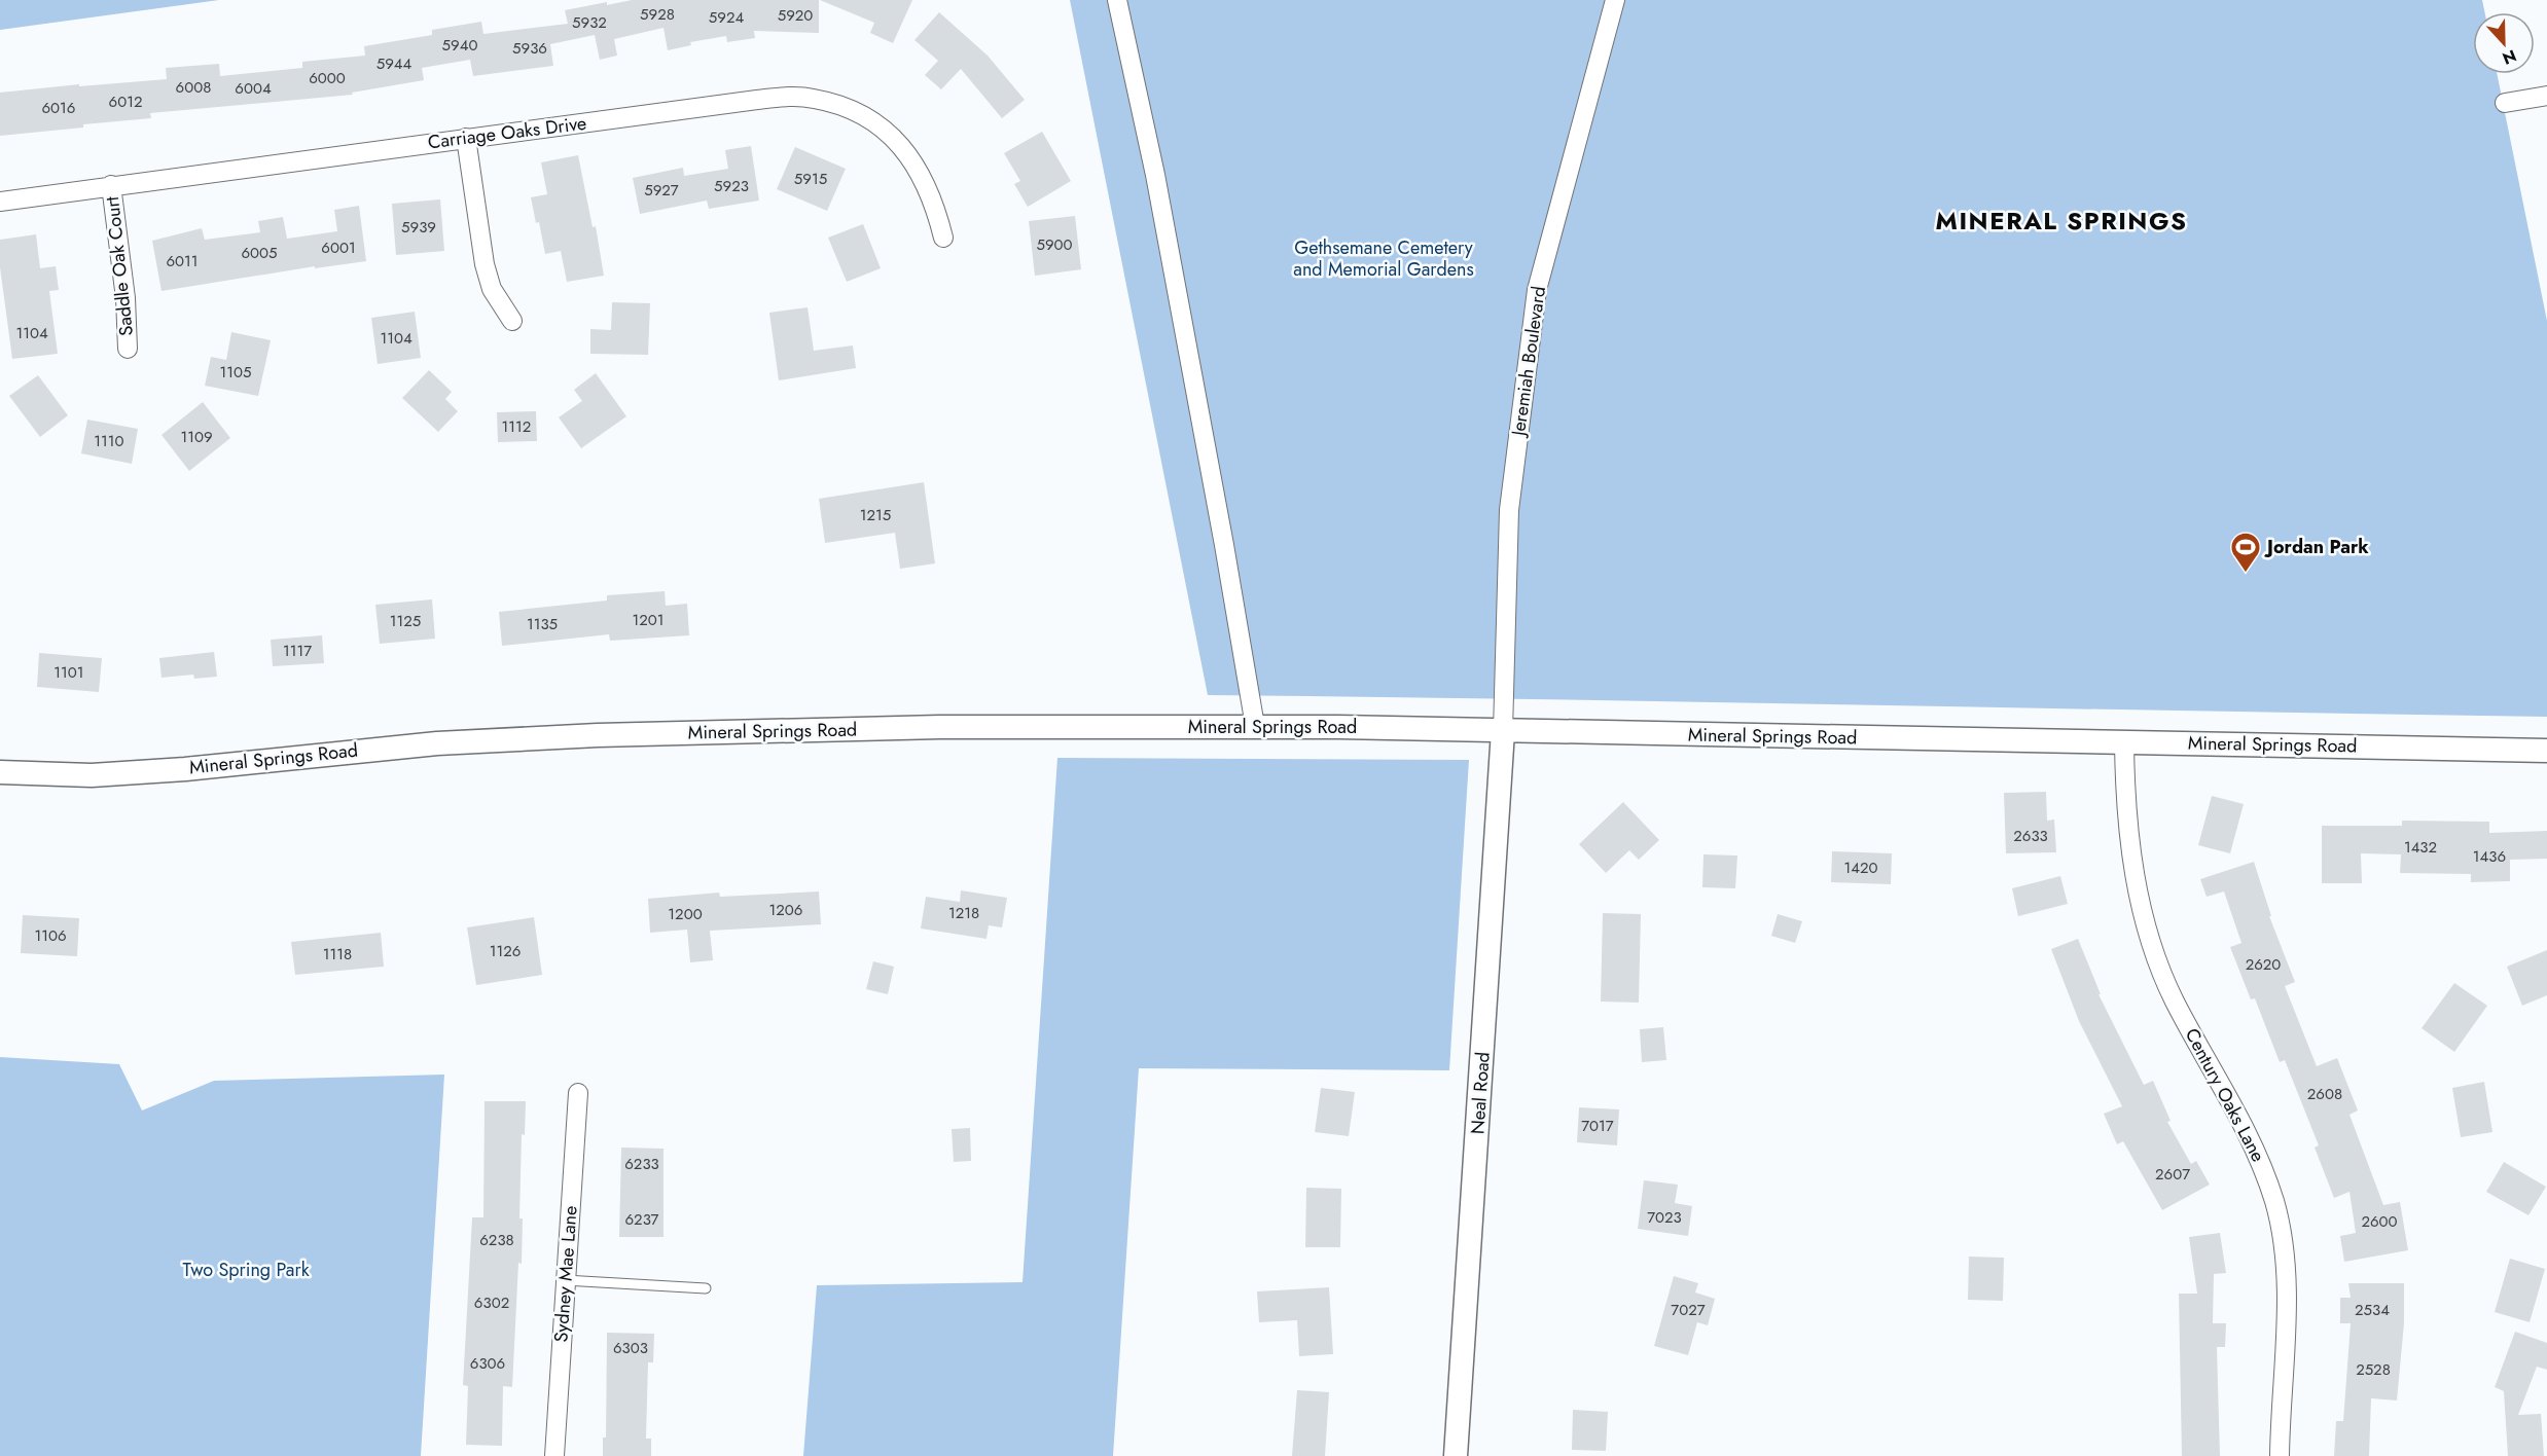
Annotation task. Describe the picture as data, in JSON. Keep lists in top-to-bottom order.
{
  "streets": {
    "street": [
      "Carriage Oaks Drive",
      "Saddle Oak Court",
      "Jeremiah Boulevard",
      "Mineral Springs Road",
      "Neal Road",
      "Century Oaks Lane",
      "Sydney Mae Lane"
    ]
  },
  "crossings": [
    ["Carriage Oaks Drive", "Saddle Oak Court"],
    ["Jeremiah Boulevard", "Mineral Springs Road"],
    ["Jeremiah Boulevard", "Neal Road"],
    ["Mineral Springs Road", "Neal Road"],
    ["Mineral Springs Road", "Century Oaks Lane"]
  ],
  "districts": ["MINERAL SPRINGS"],
  "parks": ["Gethsemane Cemetery and Memorial Gardens", "Two Spring Park"],
  "places": {
    "sports": ["Jordan Park"]
  },
  "house_numbers": [
    "5928",
    "5920",
    "5924",
    "5932",
    "5940",
    "5936",
    "5944",
    "6000",
    "6008",
    "6004",
    "6012",
    "6016",
    "5915",
    "5923",
    "5927",
    "5939",
    "5900",
    "6001",
    "6005",
    "6011",
    "1104",
    "1104",
    "1105",
    "1112",
    "1109",
    "1110",
    "1215",
    "1201",
    "1125",
    "1135",
    "1117",
    "1101",
    "2633",
    "1432",
    "1436",
    "1420",
    "1206",
    "1218",
    "1200",
    "1106",
    "1126",
    "1118",
    "2620",
    "2608",
    "7017",
    "6233",
    "2607",
    "7023",
    "6237",
    "2600",
    "6238",
    "6302",
    "7027",
    "2534",
    "6303",
    "6306",
    "2528"
  ],
  "north": "bottom"
}
